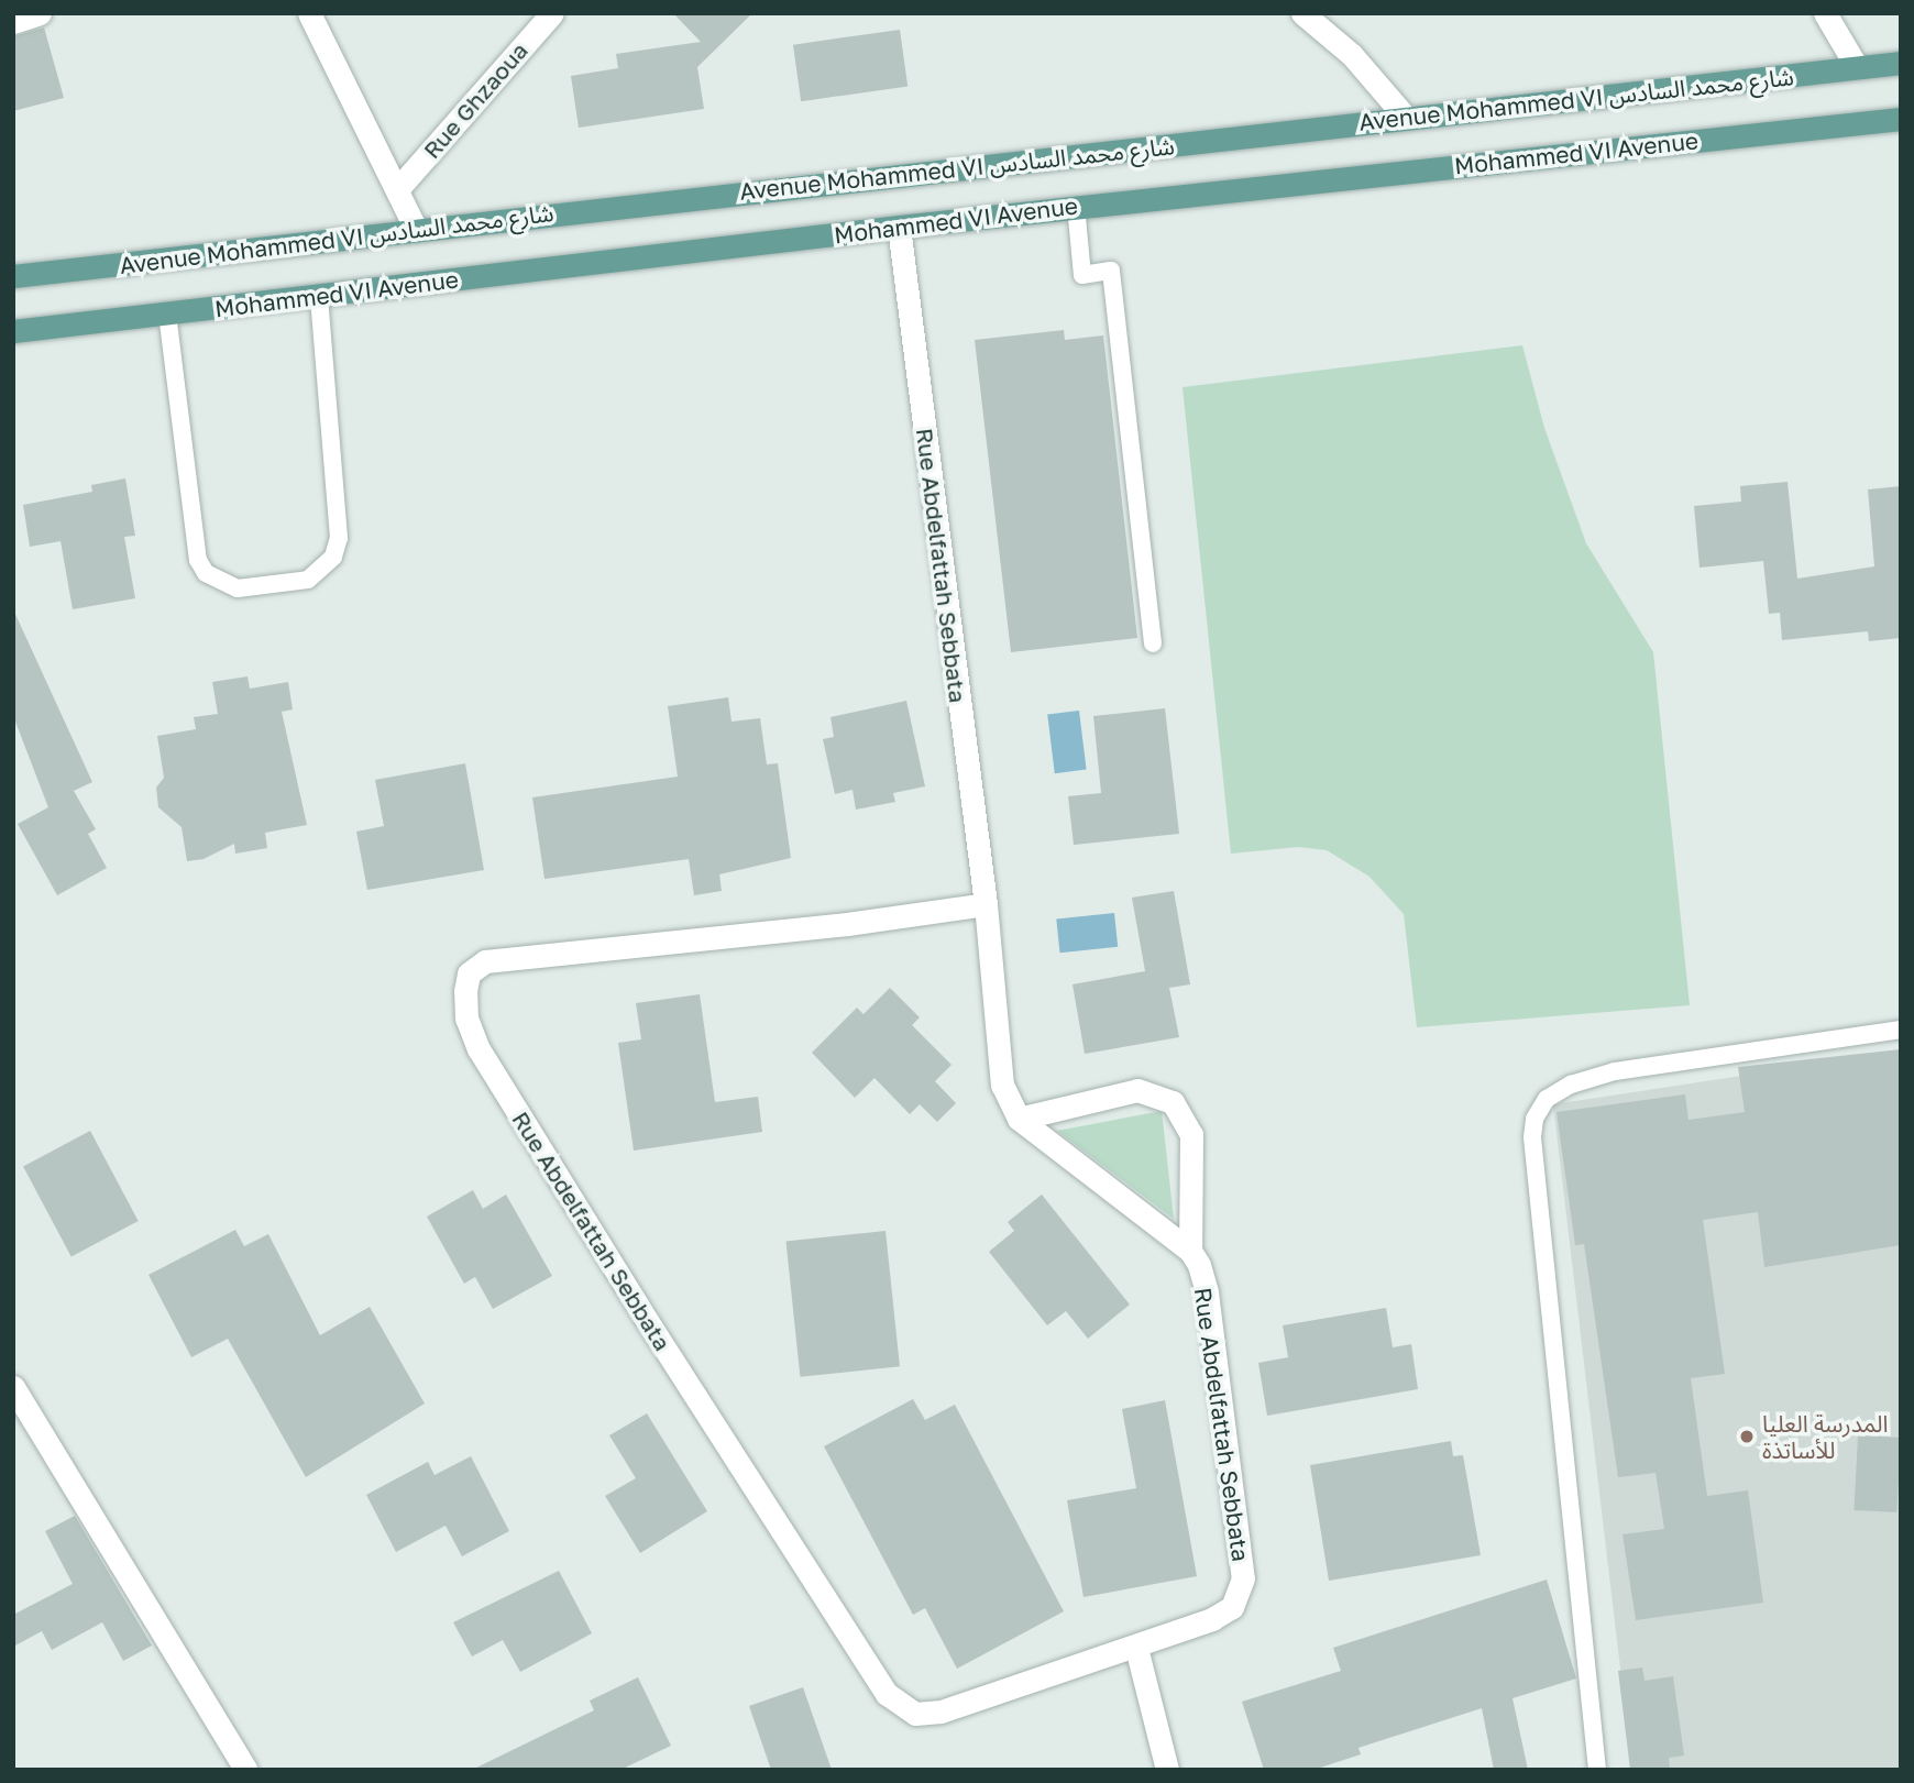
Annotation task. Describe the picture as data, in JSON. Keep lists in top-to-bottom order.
{
  "streets": {
    "main road": ["Avenue Mohammed VI شارع محمد السادس", "Mohammed VI Avenue"],
    "street": ["Rue Ghzaoua", "Rue Abdelfattah Sebbata"]
  },
  "crossings": [
    ["Mohammed VI Avenue", "Rue Abdelfattah Sebbata"]
  ],
  "places": ["المدرسة العليا للأساتذة"]
}
